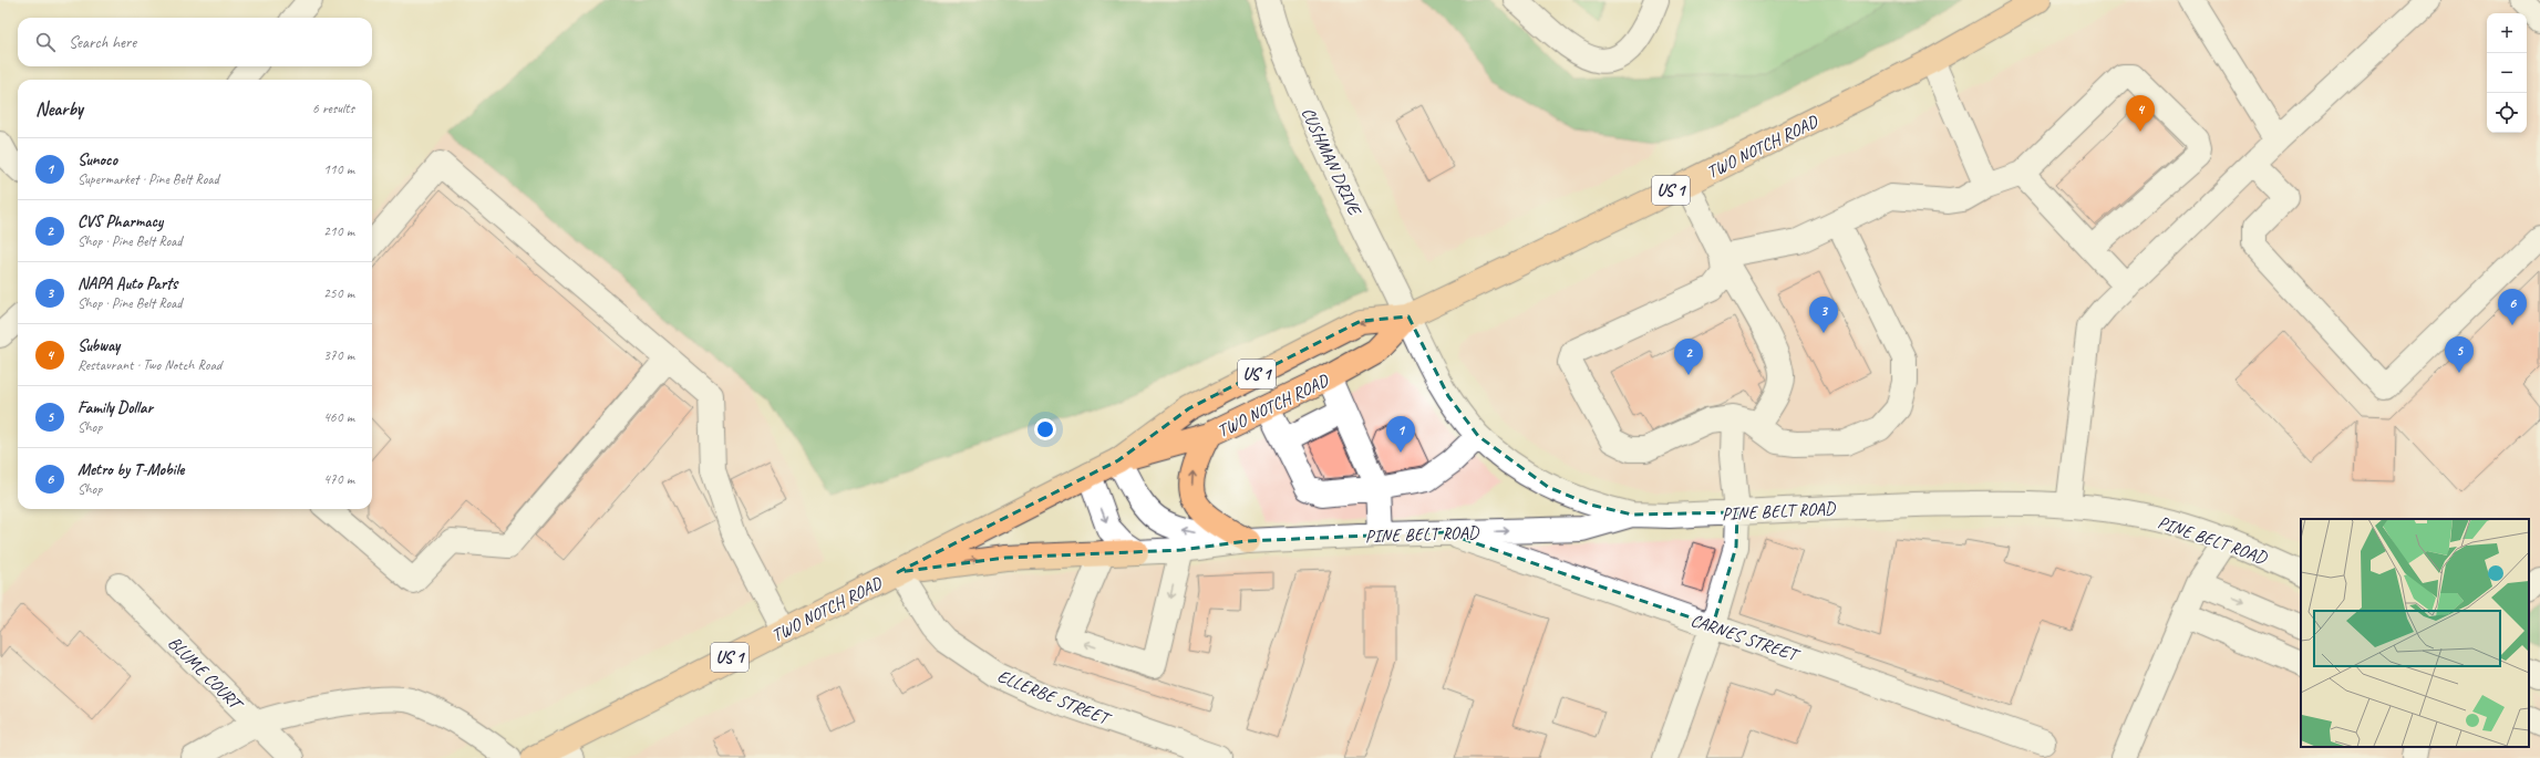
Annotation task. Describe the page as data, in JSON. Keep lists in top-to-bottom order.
{
  "streets": {
    "main road": ["TWO NOTCH ROAD", "US 1"],
    "street": [
      "CUSHMAN DRIVE",
      "PINE BELT ROAD",
      "CARNES STREET",
      "BLUME COURT",
      "ELLERBE STREET"
    ]
  },
  "crossings": [
    ["TWO NOTCH ROAD", "CUSHMAN DRIVE"],
    ["TWO NOTCH ROAD", "PINE BELT ROAD"],
    ["TWO NOTCH ROAD", "ELLERBE STREET"],
    ["CUSHMAN DRIVE", "PINE BELT ROAD"],
    ["PINE BELT ROAD", "CARNES STREET"]
  ],
  "page": {
    "map_buttons": ["+", "−"],
    "search": "Search here",
    "heading": ["Nearby", "6 results"],
    "pins": [
      "4",
      "6",
      "3",
      "5",
      "2",
      "1"
    ],
    "list": [
      {
        "mark": "1",
        "name": "Sunoco",
        "note": "Supermarket · Pine Belt Road",
        "value": "110 m"
      },
      {
        "mark": "2",
        "name": "CVS Pharmacy",
        "note": "Shop · Pine Belt Road",
        "value": "210 m"
      },
      {
        "mark": "3",
        "name": "NAPA Auto Parts",
        "note": "Shop · Pine Belt Road",
        "value": "250 m"
      },
      {
        "mark": "4",
        "name": "Subway",
        "note": "Restaurant · Two Notch Road",
        "value": "370 m"
      },
      {
        "mark": "5",
        "name": "Family Dollar",
        "note": "Shop",
        "value": "460 m"
      },
      {
        "mark": "6",
        "name": "Metro by T-Mobile",
        "note": "Shop",
        "value": "470 m"
      }
    ]
  }
}
